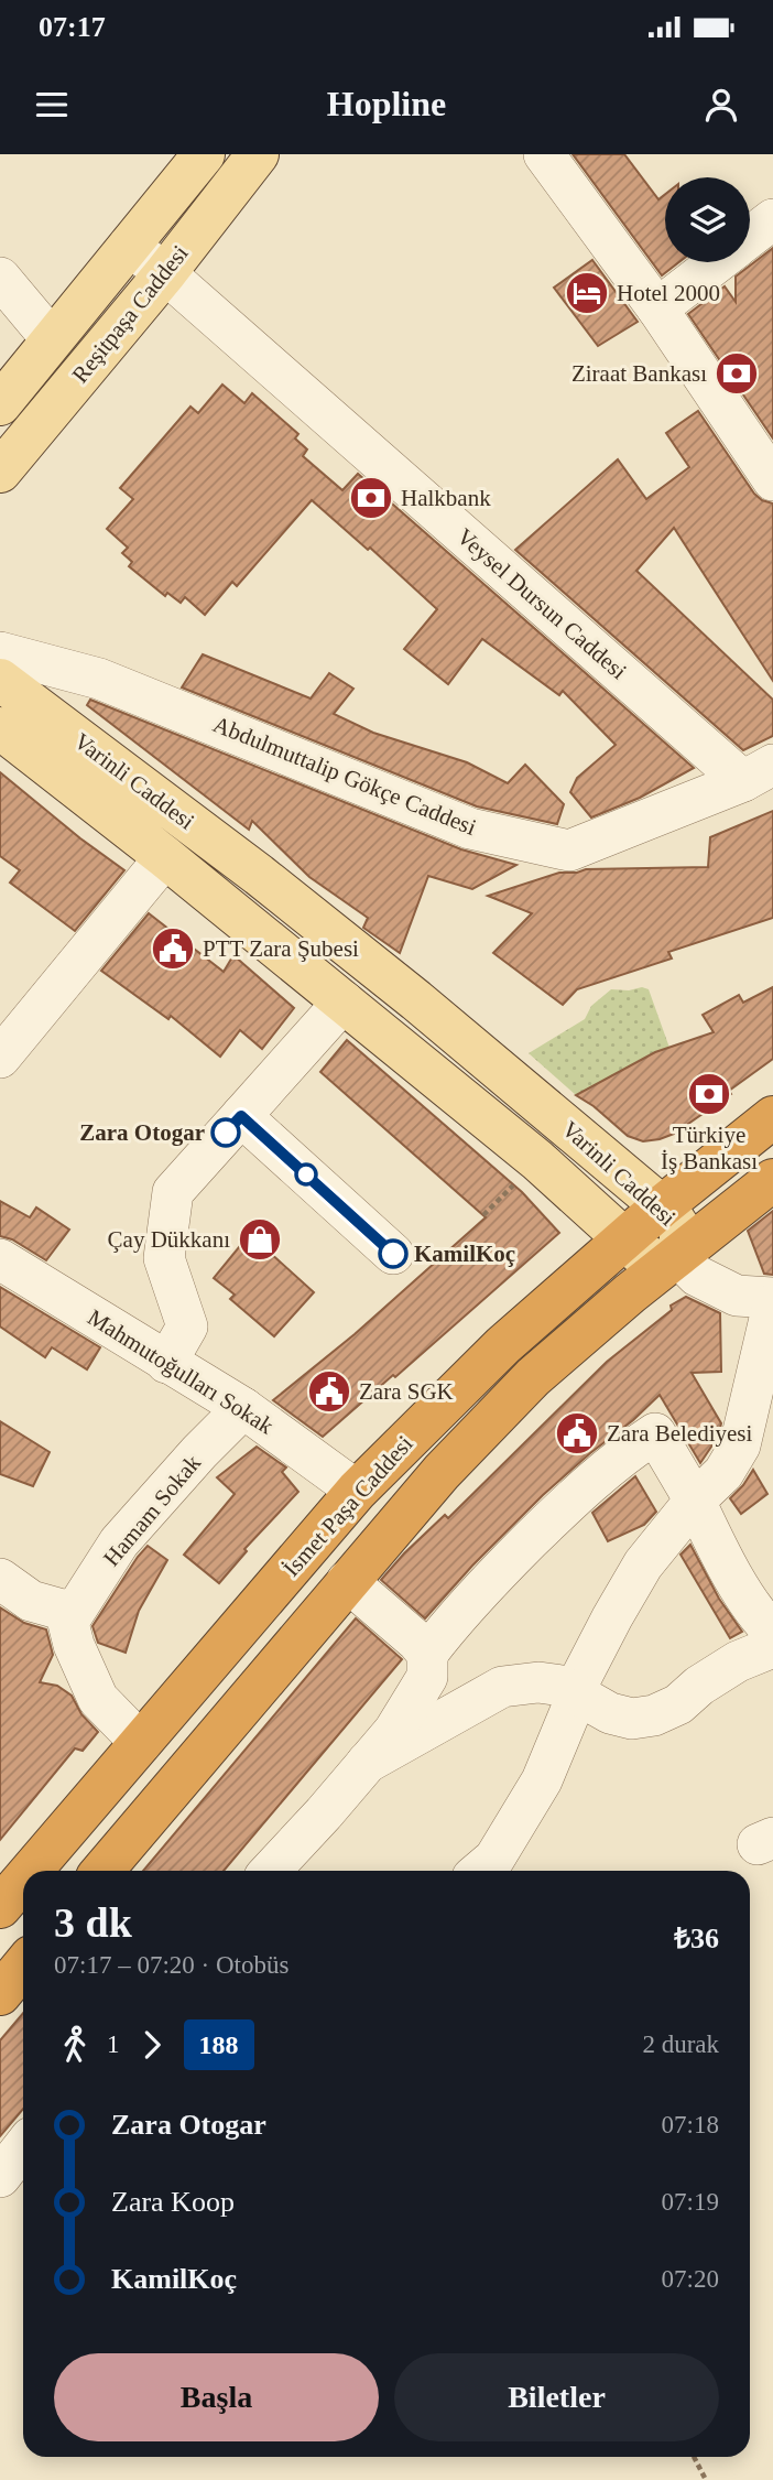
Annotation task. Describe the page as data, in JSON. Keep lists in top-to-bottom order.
{
  "streets": {
    "highway": ["İsmet Paşa Caddesi"],
    "main road": ["Reşitpaşa Caddesi", "Varinli Caddesi"],
    "street": [
      "Veysel Dursun Caddesi",
      "Abdulmuttalip Gökçe Caddesi",
      "Mahmutoğulları Sokak",
      "Hamam Sokak"
    ]
  },
  "crossings": [
    ["Reşitpaşa Caddesi", "Veysel Dursun Caddesi"],
    ["Veysel Dursun Caddesi", "Abdulmuttalip Gökçe Caddesi"],
    ["Varinli Caddesi", "İsmet Paşa Caddesi"],
    ["Mahmutoğulları Sokak", "İsmet Paşa Caddesi"],
    ["Mahmutoğulları Sokak", "Hamam Sokak"]
  ],
  "places": {
    "hotel": ["Hotel 2000"],
    "bank": ["Ziraat Bankası", "Halkbank", "Türkiye İş Bankası"],
    "public building": ["PTT Zara Şubesi", "Zara SGK", "Zara Belediyesi"],
    "other": ["Zara Otogar", "KamilKoç"],
    "shop": ["Çay Dükkanı"]
  },
  "lines": ["bus line 188"],
  "page": {
    "status": "07:17",
    "header": "Hopline",
    "heading": ["3 dk", "07:17 – 07:20 · Otobüs", "₺36"],
    "legs": ["1", "188", "2 durak"],
    "list": [
      {
        "name": "Zara Otogar",
        "value": "07:18"
      },
      {
        "name": "Zara Koop",
        "value": "07:19"
      },
      {
        "name": "KamilKoç",
        "value": "07:20"
      }
    ],
    "buttons": ["Başla", "Biletler"]
  }
}
